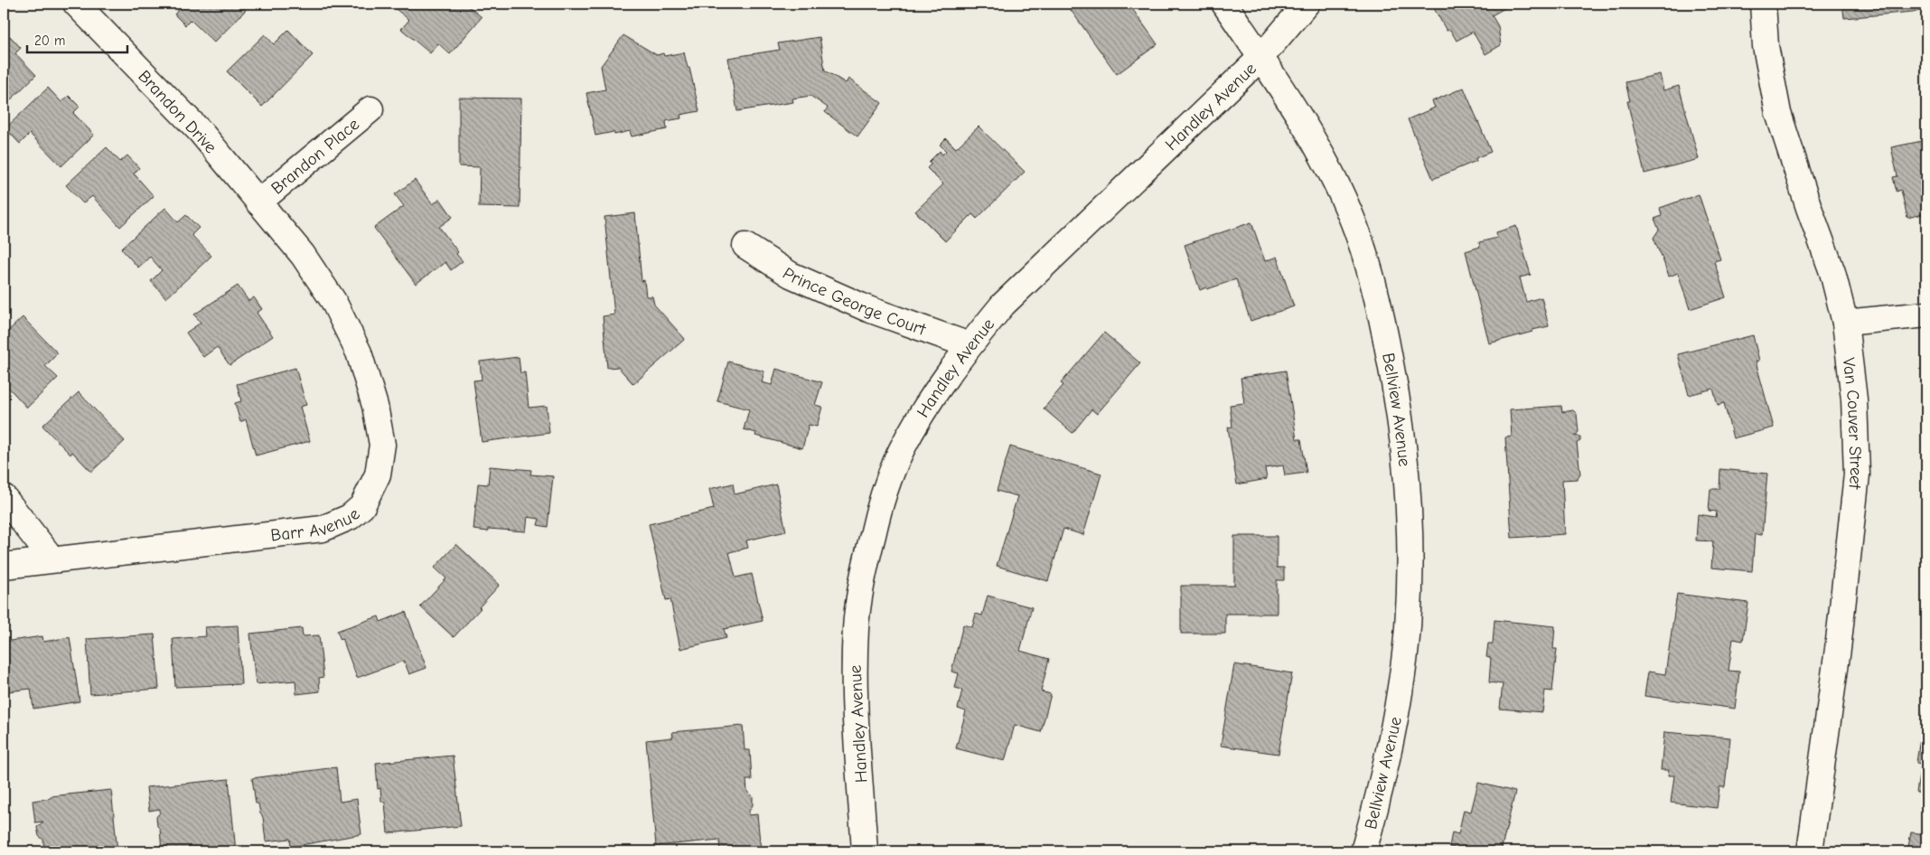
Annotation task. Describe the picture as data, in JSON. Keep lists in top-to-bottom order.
{
  "streets": {
    "street": [
      "Handley Avenue",
      "Brandon Drive",
      "Brandon Place",
      "Prince George Court",
      "Bellview Avenue",
      "Van Couver Street",
      "Barr Avenue"
    ]
  },
  "crossings": [
    ["Handley Avenue", "Prince George Court"],
    ["Handley Avenue", "Bellview Avenue"],
    ["Brandon Drive", "Brandon Place"],
    ["Brandon Drive", "Barr Avenue"],
    ["Brandon Place", "Barr Avenue"]
  ],
  "scale_bar": "20 m"
}
